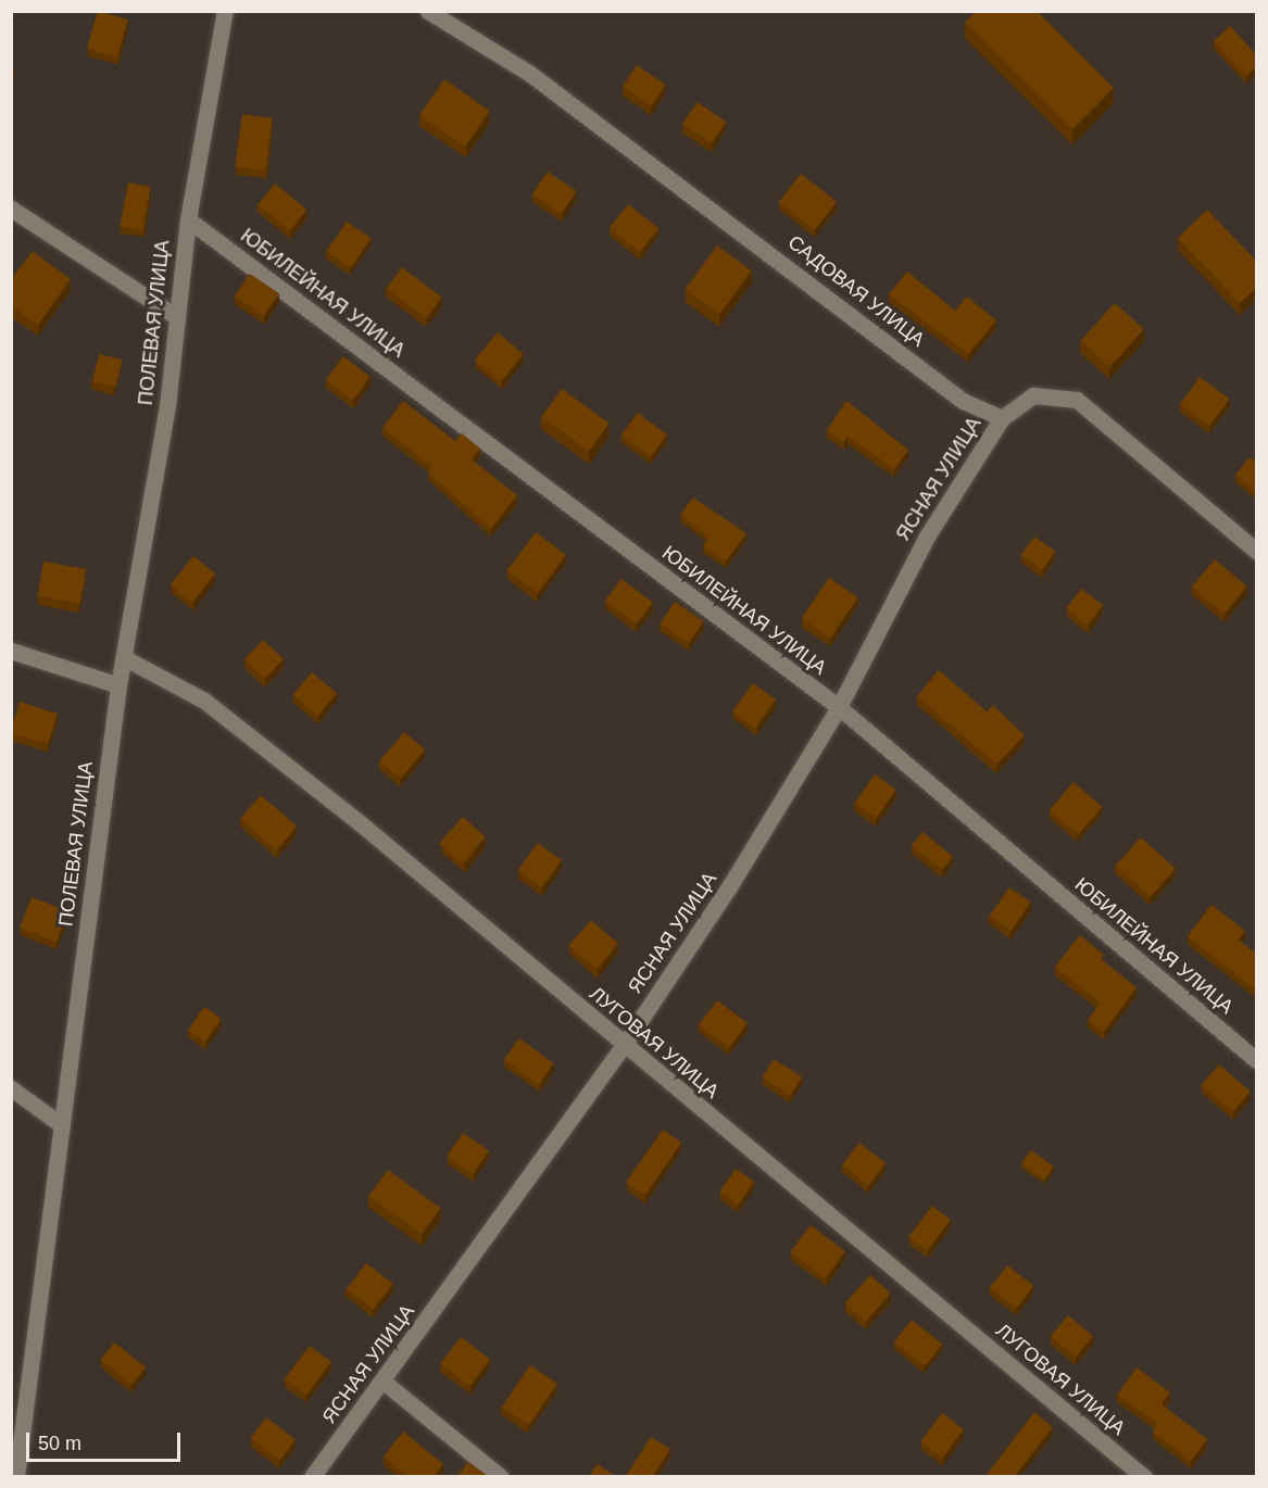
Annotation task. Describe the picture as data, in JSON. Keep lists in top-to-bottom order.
{
  "streets": {
    "street": [
      "САДОВАЯ УЛИЦА",
      "ЮБИЛЕЙНАЯ УЛИЦА",
      "ПОЛЕВАЯ УЛИЦА",
      "ЯСНАЯ УЛИЦА",
      "ЛУГОВАЯ УЛИЦА"
    ]
  },
  "crossings": [
    ["САДОВАЯ УЛИЦА", "ЯСНАЯ УЛИЦА"],
    ["ЮБИЛЕЙНАЯ УЛИЦА", "ПОЛЕВАЯ УЛИЦА"],
    ["ЮБИЛЕЙНАЯ УЛИЦА", "ЯСНАЯ УЛИЦА"],
    ["ПОЛЕВАЯ УЛИЦА", "ЛУГОВАЯ УЛИЦА"],
    ["ЯСНАЯ УЛИЦА", "ЛУГОВАЯ УЛИЦА"]
  ],
  "scale_bar": "50 m"
}
